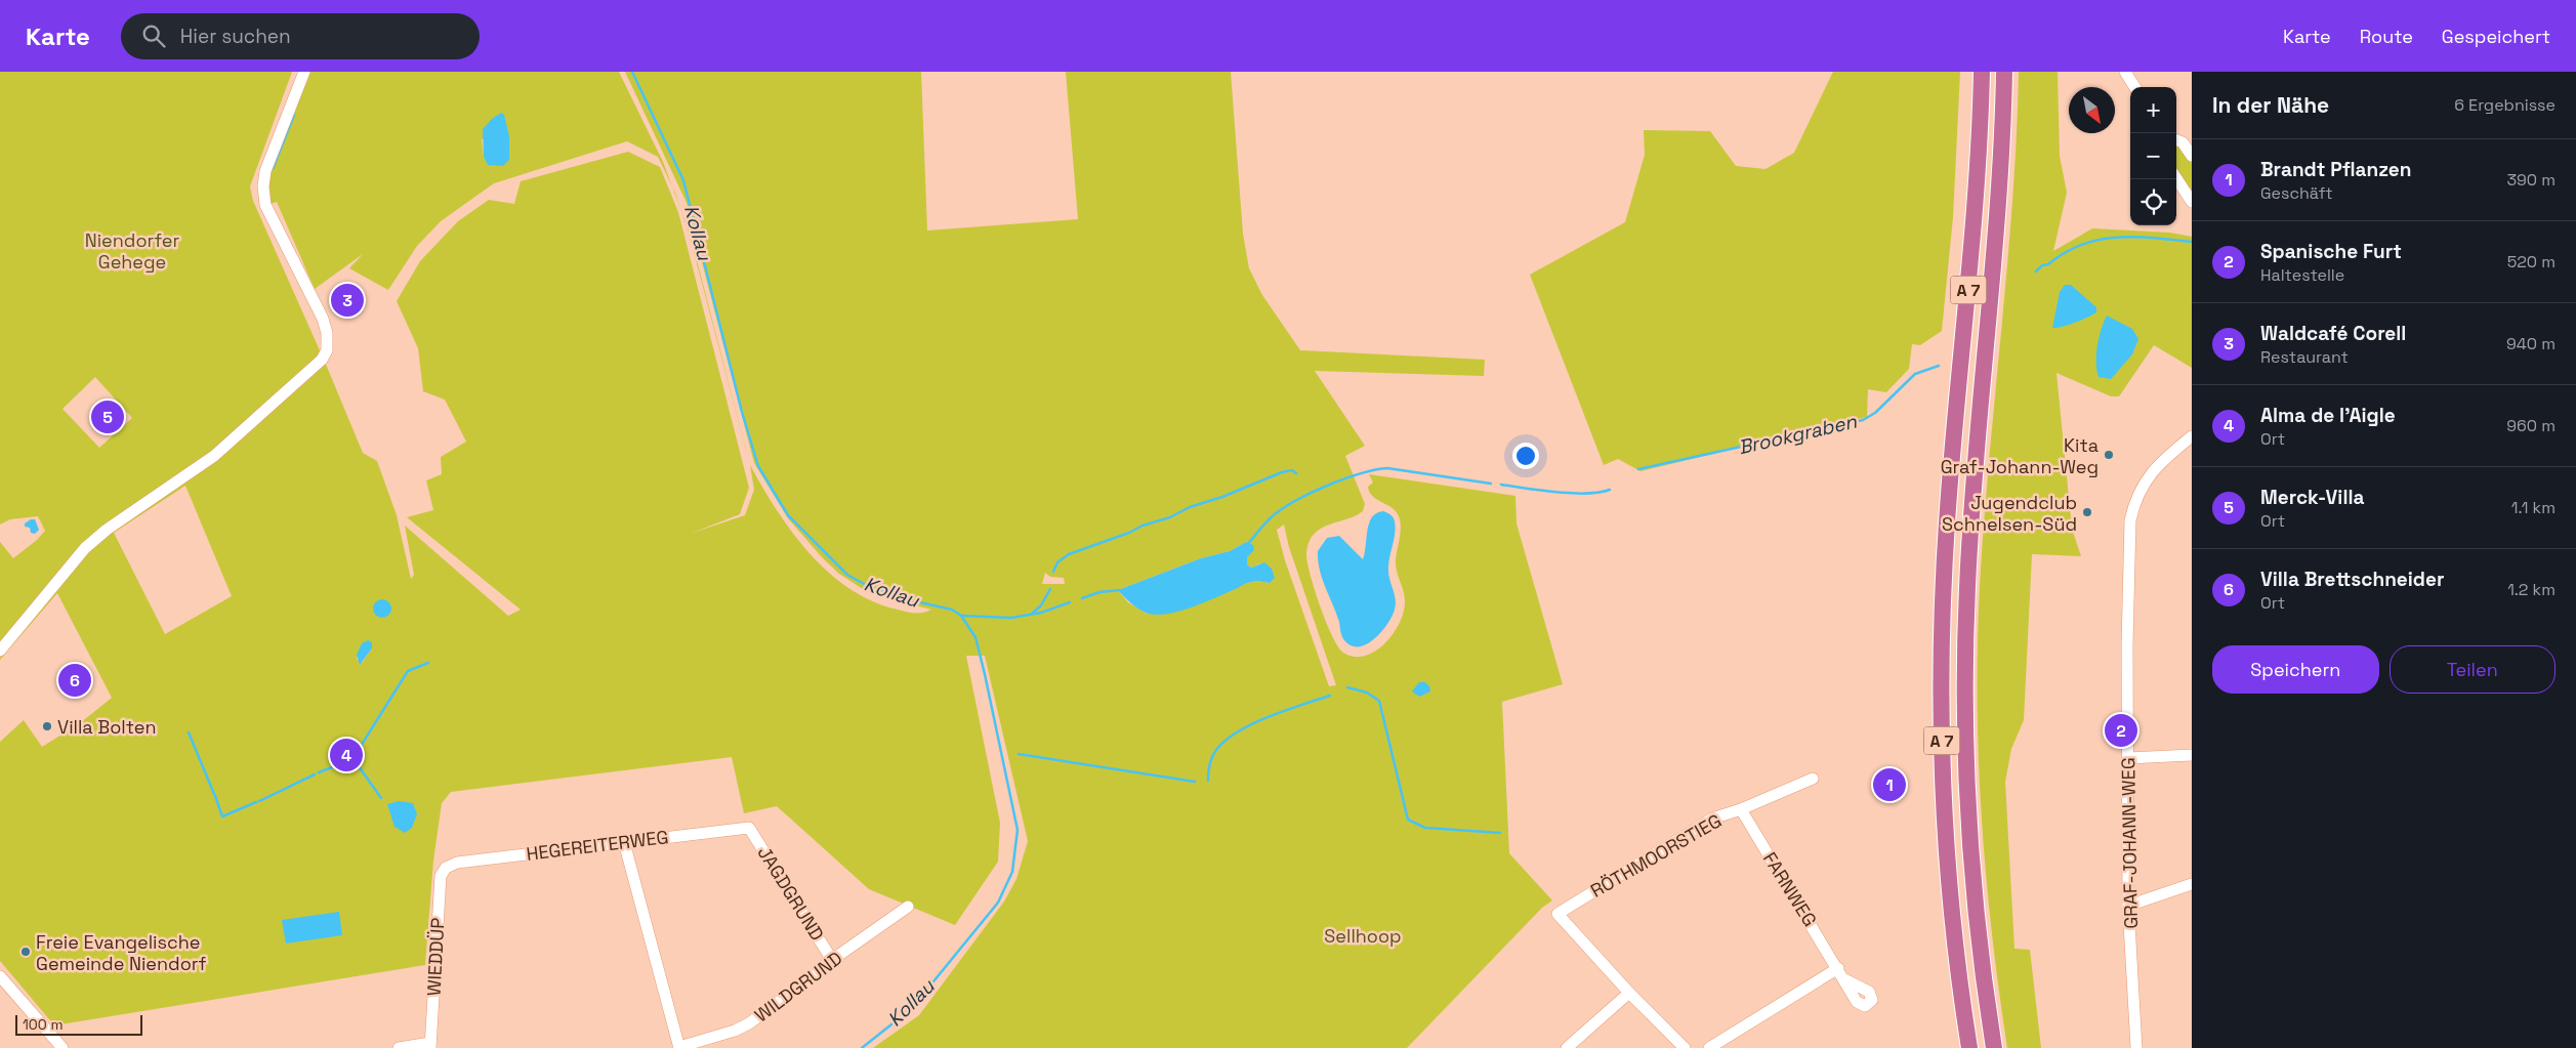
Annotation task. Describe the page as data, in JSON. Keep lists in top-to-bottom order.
{
  "streets": {
    "highway": ["A 7"],
    "street": [
      "GRAF-JOHANN-WEG",
      "HEGEREITERWEG",
      "RÖTHMOORSTIEG",
      "FARNWEG",
      "JAGDGRUND",
      "WIEDDÜP",
      "WILDGRUND"
    ]
  },
  "crossings": [
    ["HEGEREITERWEG", "JAGDGRUND"],
    ["HEGEREITERWEG", "WIEDDÜP"],
    ["RÖTHMOORSTIEG", "FARNWEG"],
    ["JAGDGRUND", "WILDGRUND"]
  ],
  "water": ["Kollau", "Brookgraben"],
  "parks": ["Niendorfer Gehege", "Sellhoop"],
  "places": [
    "Kita Graf-Johann-Weg",
    "Jugendclub Schnelsen-Süd",
    "Villa Bolten",
    "Freie Evangelische Gemeinde Niendorf"
  ],
  "scale_bar": "100 m",
  "north": "bottom right",
  "page": {
    "header": "Karte",
    "search": "Hier suchen",
    "nav": ["Karte", "Route", "Gespeichert"],
    "heading": ["In der Nähe", "6 Ergebnisse"],
    "map_buttons": ["+", "−"],
    "list": [
      {
        "mark": "1",
        "name": "Brandt Pflanzen",
        "note": "Geschäft",
        "value": "390 m"
      },
      {
        "mark": "2",
        "name": "Spanische Furt",
        "note": "Haltestelle",
        "value": "520 m"
      },
      {
        "mark": "3",
        "name": "Waldcafé Corell",
        "note": "Restaurant",
        "value": "940 m"
      },
      {
        "mark": "4",
        "name": "Alma de l'Aigle",
        "note": "Ort",
        "value": "960 m"
      },
      {
        "mark": "5",
        "name": "Merck-Villa",
        "note": "Ort",
        "value": "1.1 km"
      },
      {
        "mark": "6",
        "name": "Villa Brettschneider",
        "note": "Ort",
        "value": "1.2 km"
      }
    ],
    "pins": [
      "3",
      "5",
      "6",
      "2",
      "4",
      "1"
    ],
    "buttons": ["Speichern", "Teilen"],
    "scale": "100 m"
  }
}
